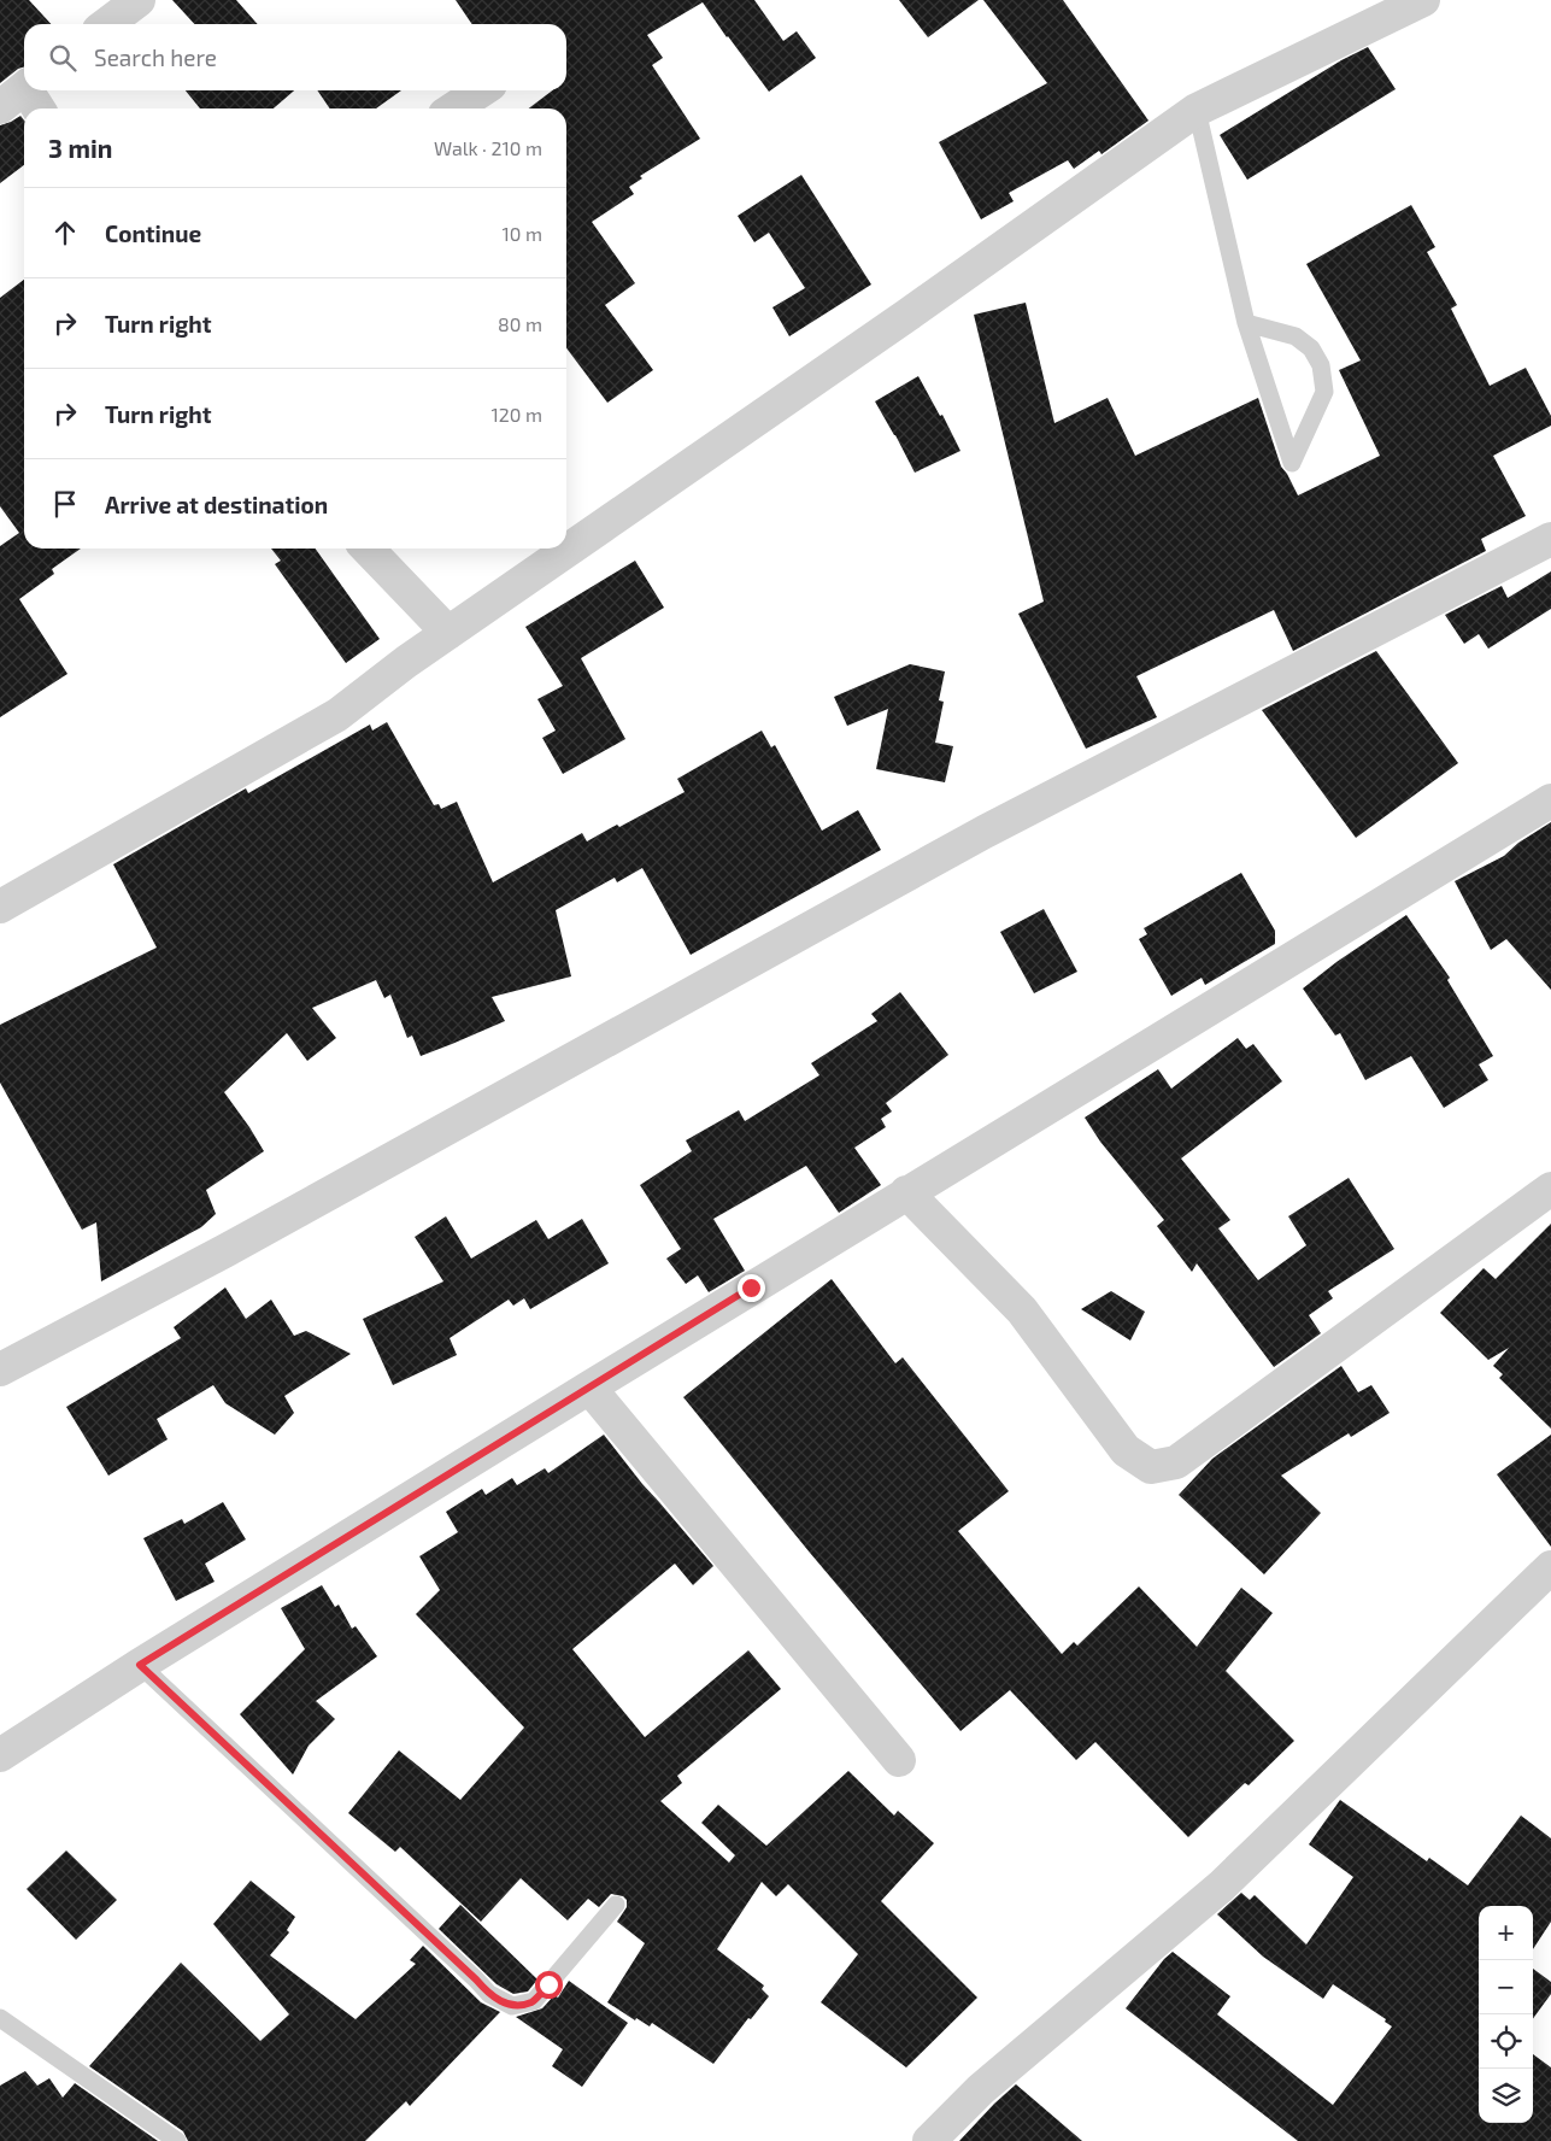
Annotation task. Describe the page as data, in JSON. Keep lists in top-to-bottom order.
{
  "page": {
    "search": "Search here",
    "heading": ["3 min", "Walk · 210 m"],
    "list": [
      ["Continue", "10 m"],
      ["Turn right", "80 m"],
      ["Turn right", "120 m"],
      "Arrive at destination"
    ],
    "map_buttons": ["+", "−"]
  }
}
